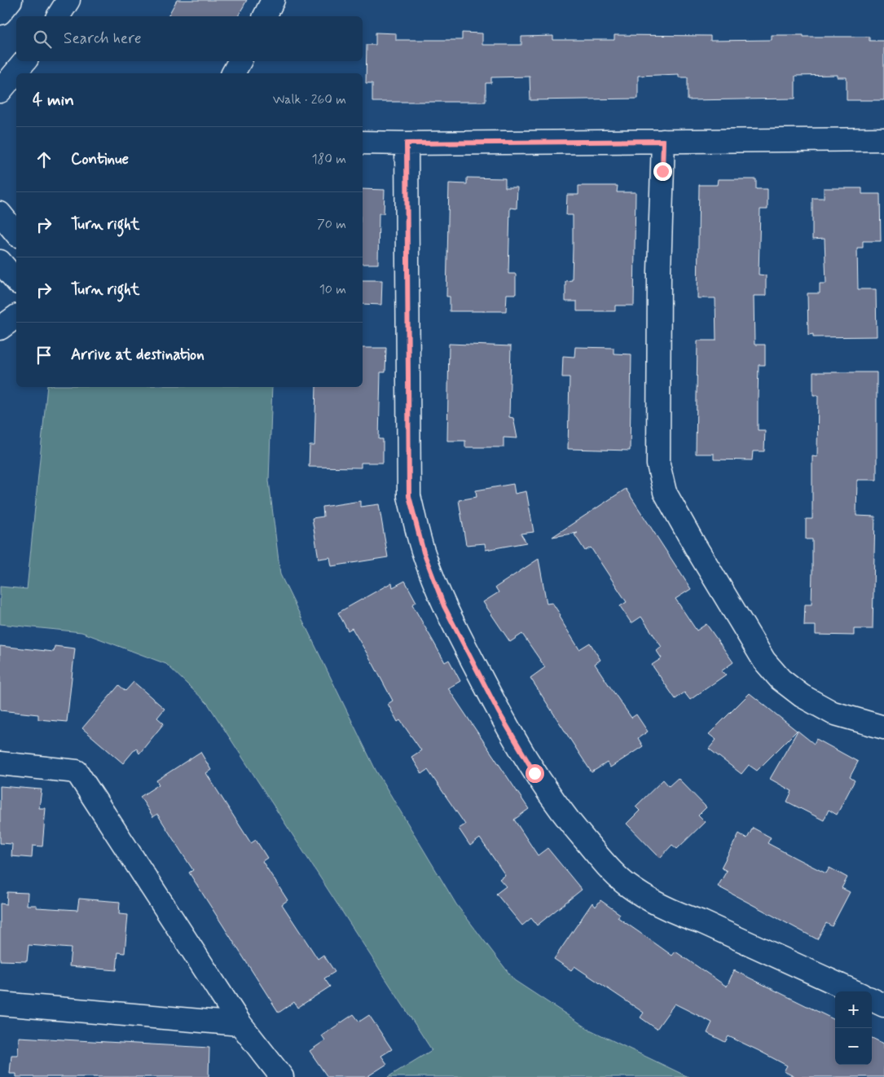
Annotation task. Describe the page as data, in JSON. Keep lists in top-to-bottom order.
{
  "page": {
    "search": "Search here",
    "heading": ["4 min", "Walk · 260 m"],
    "list": [
      ["Continue", "180 m"],
      ["Turn right", "70 m"],
      ["Turn right", "10 m"],
      "Arrive at destination"
    ],
    "map_buttons": ["+", "−"]
  }
}
